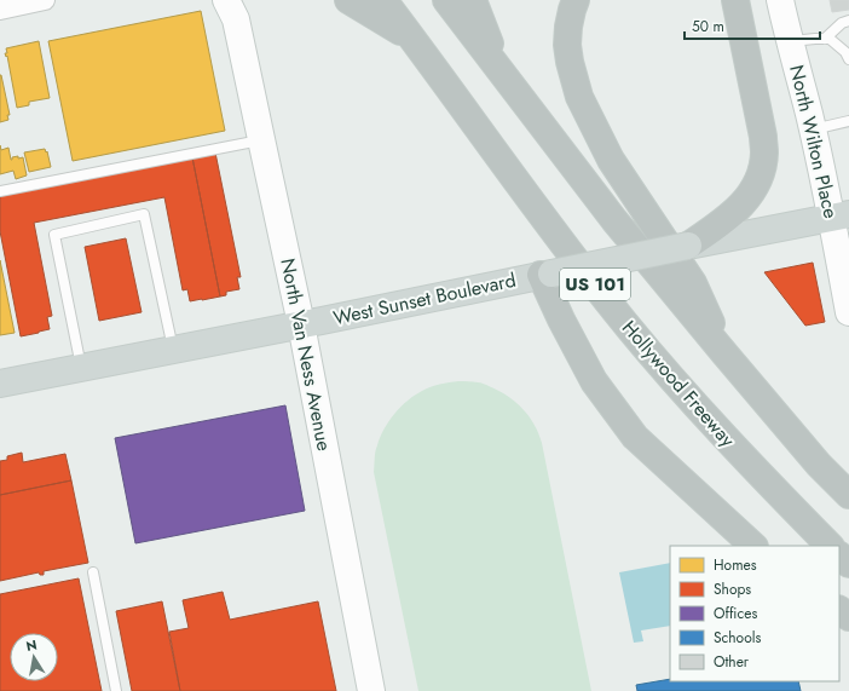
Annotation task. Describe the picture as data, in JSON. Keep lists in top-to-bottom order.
{
  "streets": {
    "highway": ["US 101", "Hollywood Freeway"],
    "main road": ["North Wilton Place", "West Sunset Boulevard", "North Van Ness Avenue"]
  },
  "crossings": [
    ["North Wilton Place", "West Sunset Boulevard"],
    ["West Sunset Boulevard", "North Van Ness Avenue"]
  ],
  "legend": [
    "Homes",
    "Shops",
    "Offices",
    "Schools",
    "Other"
  ],
  "scale_bar": "50 m",
  "north": "top"
}
